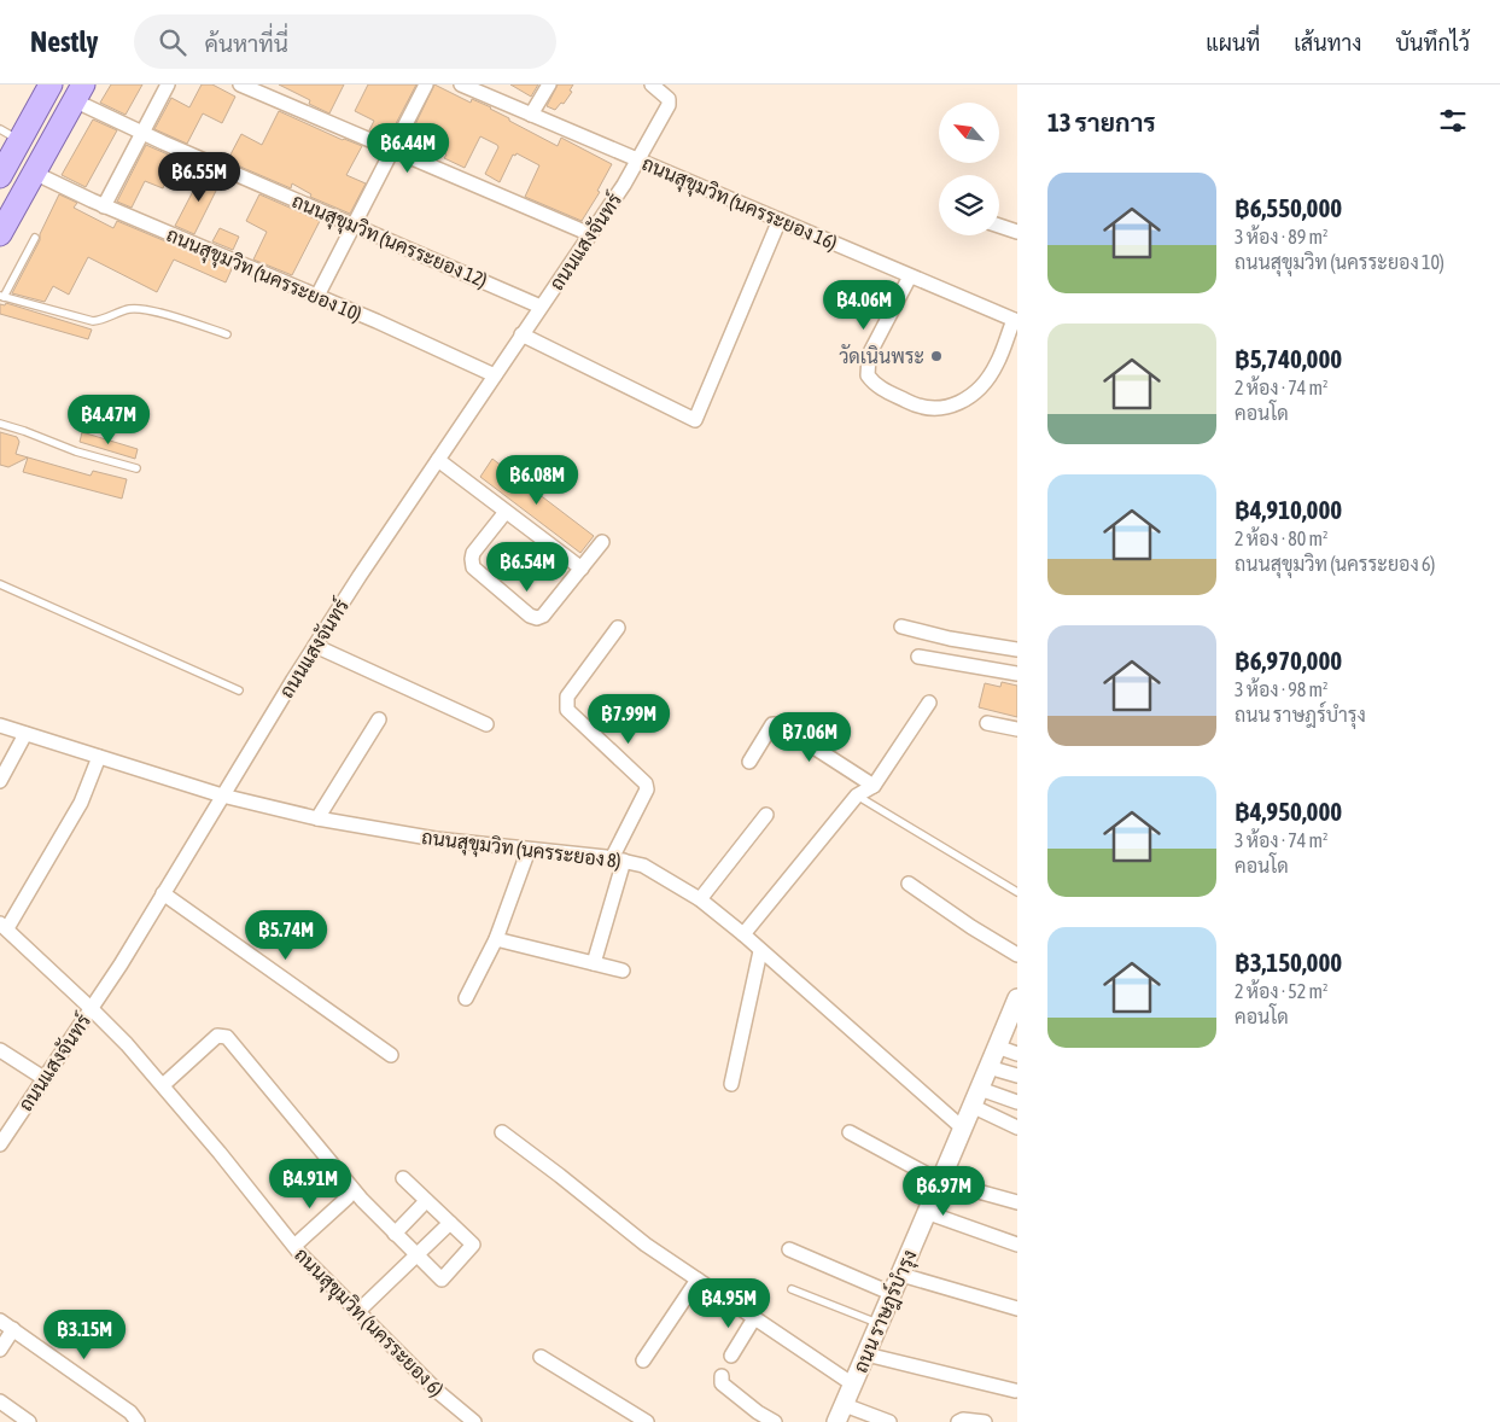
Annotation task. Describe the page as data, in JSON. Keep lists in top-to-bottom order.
{
  "streets": {
    "street": [
      "ถนนสุขุมวิท (นครระยอง 16)",
      "ถนนสุขุมวิท (นครระยอง 12)",
      "ถนนแสงจันทร์",
      "ถนนสุขุมวิท (นครระยอง 10)",
      "ถนนสุขุมวิท (นครระยอง 8)",
      "ถนน ราษฎร์บำรุง",
      "ถนนสุขุมวิท (นครระยอง 6)"
    ]
  },
  "crossings": [
    ["ถนนสุขุมวิท (นครระยอง 16)", "ถนนแสงจันทร์"],
    ["ถนนสุขุมวิท (นครระยอง 12)", "ถนนแสงจันทร์"],
    ["ถนนแสงจันทร์", "ถนนสุขุมวิท (นครระยอง 10)"],
    ["ถนนแสงจันทร์", "ถนนสุขุมวิท (นครระยอง 8)"],
    ["ถนนแสงจันทร์", "ถนนสุขุมวิท (นครระยอง 6)"],
    ["ถนนสุขุมวิท (นครระยอง 8)", "ถนน ราษฎร์บำรุง"]
  ],
  "places": ["วัดเนินพระ"],
  "north": "top left",
  "page": {
    "header": "Nestly",
    "search": "ค้นหาที่นี่",
    "nav": ["แผนที่", "เส้นทาง", "บันทึกไว้"],
    "heading": "13 รายการ",
    "price": [
      "฿6.44M",
      "฿6.55M",
      "฿4.06M",
      "฿4.47M",
      "฿6.08M",
      "฿6.54M",
      "฿7.99M",
      "฿7.06M",
      "฿5.74M",
      "฿4.91M",
      "฿6.97M",
      "฿4.95M",
      "฿3.15M"
    ],
    "list": [
      {
        "name": "฿6,550,000",
        "note": "3 ห้อง · 89 m² · ถนนสุขุมวิท (นครระยอง 10)"
      },
      {
        "name": "฿5,740,000",
        "note": "2 ห้อง · 74 m² · คอนโด"
      },
      {
        "name": "฿4,910,000",
        "note": "2 ห้อง · 80 m² · ถนนสุขุมวิท (นครระยอง 6)"
      },
      {
        "name": "฿6,970,000",
        "note": "3 ห้อง · 98 m² · ถนน ราษฎร์บำรุง"
      },
      {
        "name": "฿4,950,000",
        "note": "3 ห้อง · 74 m² · คอนโด"
      },
      {
        "name": "฿3,150,000",
        "note": "2 ห้อง · 52 m² · คอนโด"
      }
    ]
  }
}
